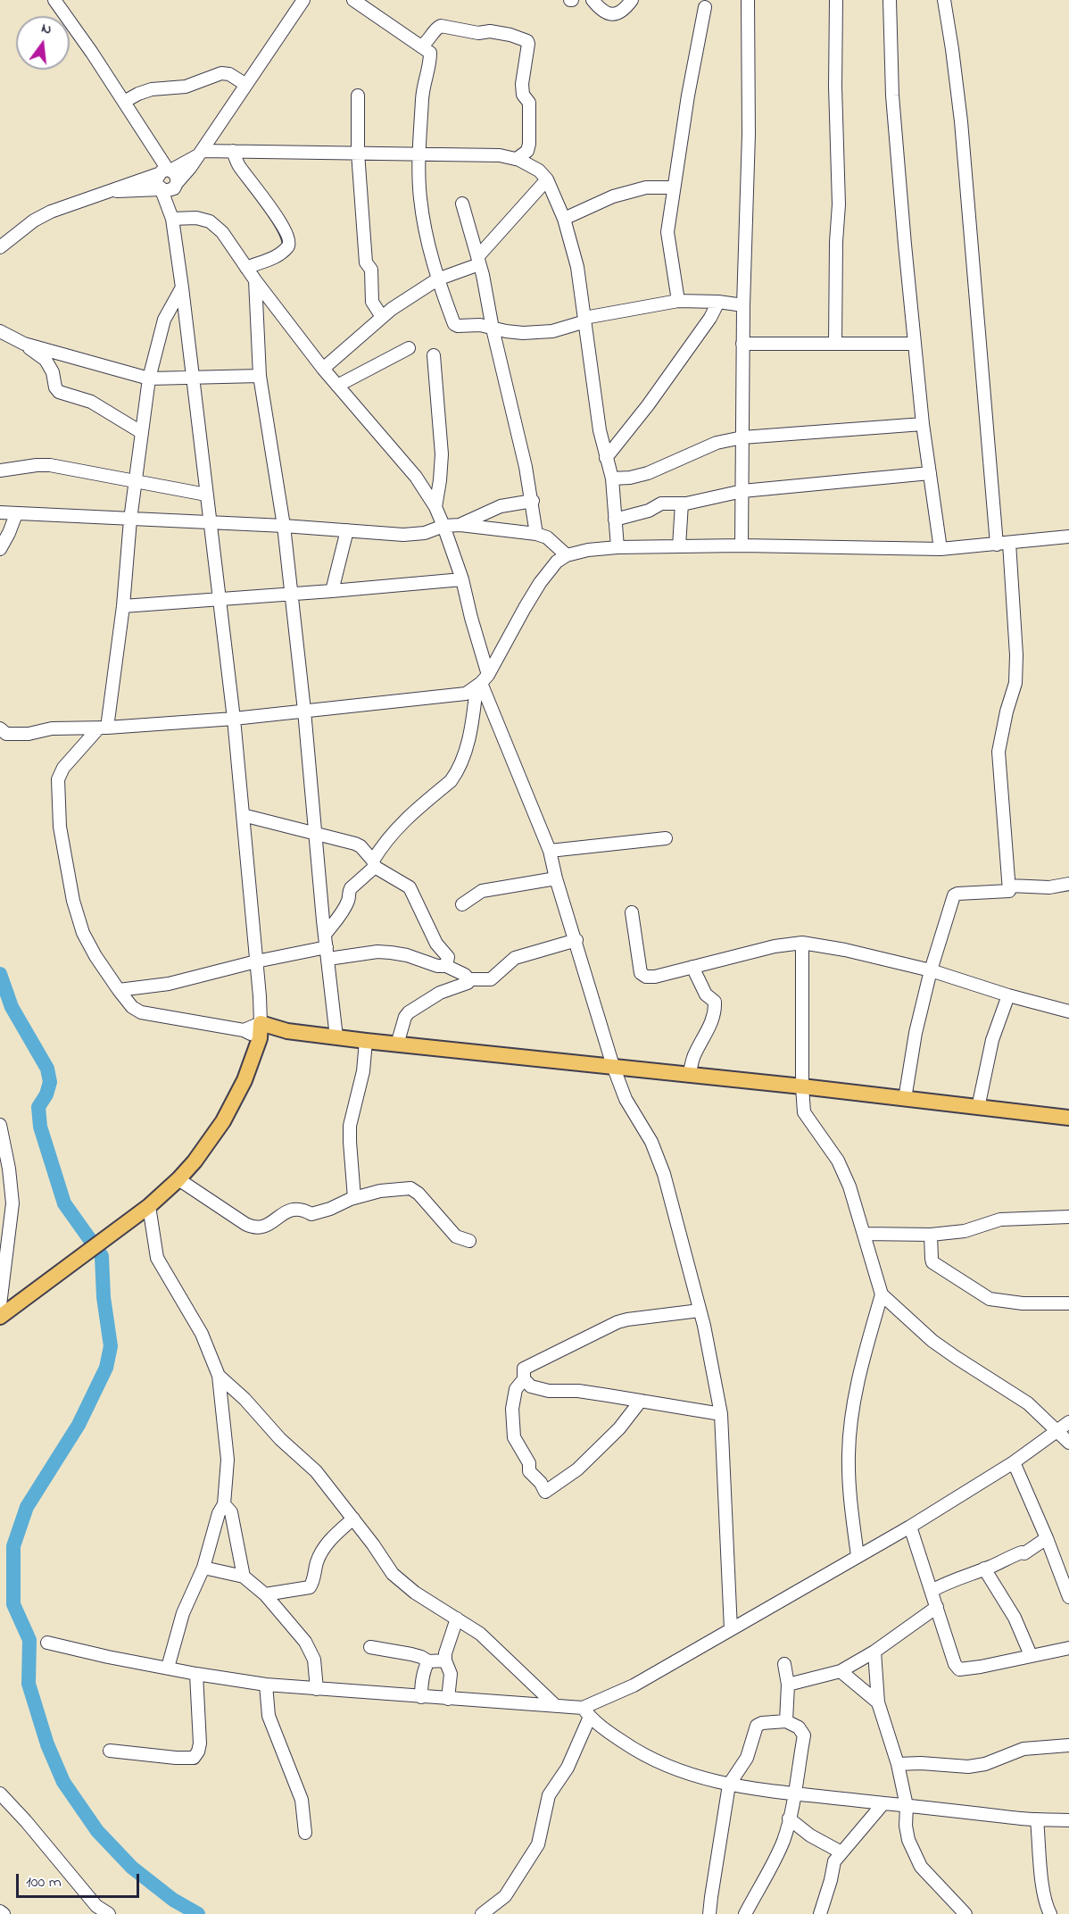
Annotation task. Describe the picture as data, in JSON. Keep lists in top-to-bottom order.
{
  "scale_bar": "100 m",
  "north": "top"
}
